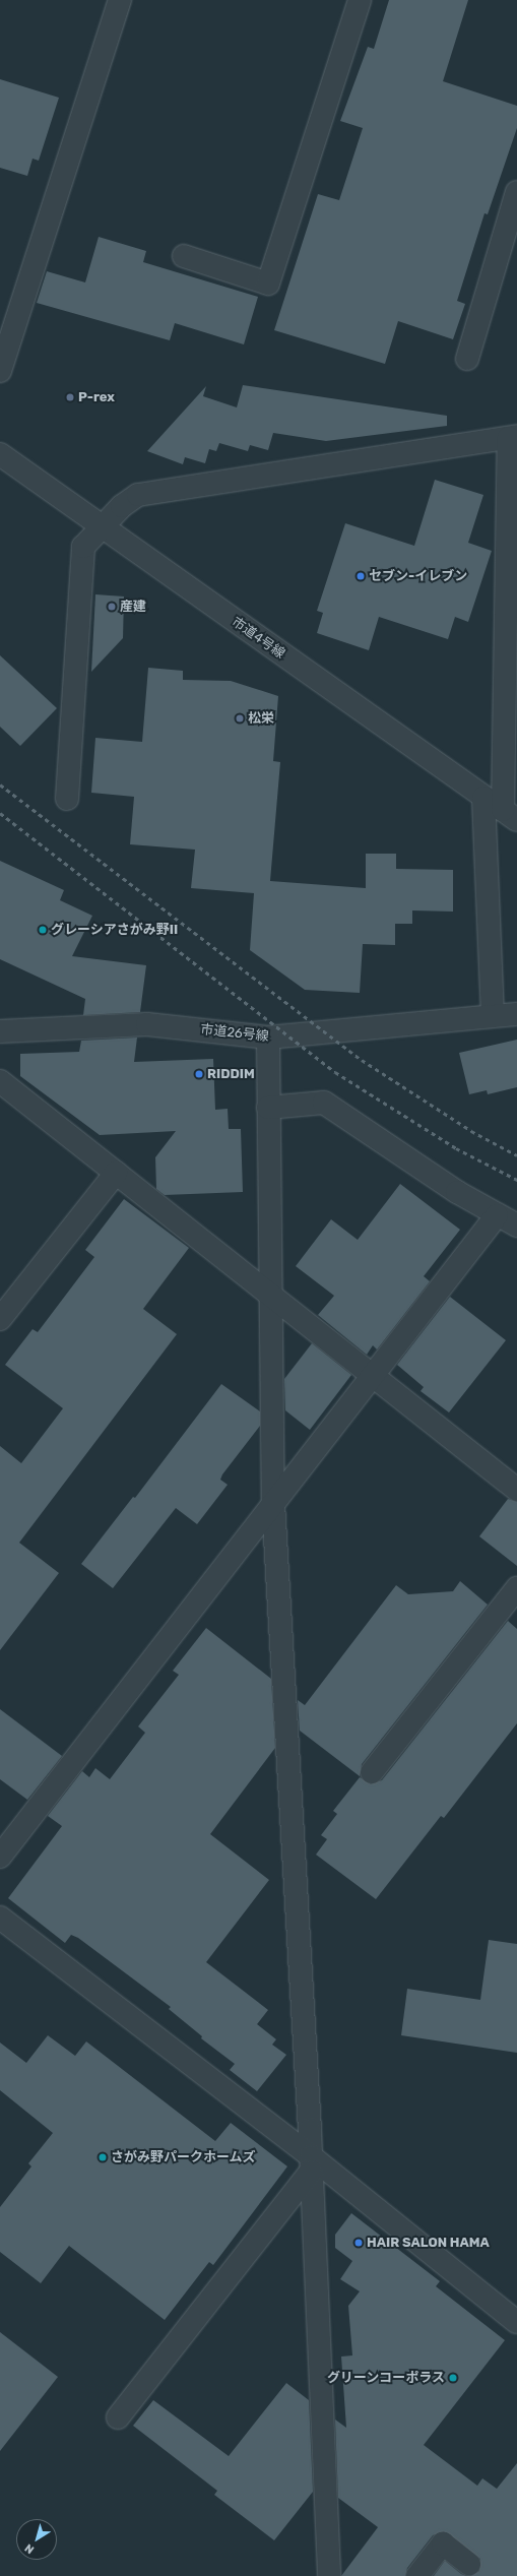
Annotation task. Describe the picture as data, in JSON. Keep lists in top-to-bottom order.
{
  "streets": {
    "street": ["市道4号線", "市道26号線"]
  },
  "places": [
    "P-rex",
    "セブン-イレブン",
    "産建",
    "松栄",
    "グレーシアさがみ野II",
    "RIDDIM",
    "さがみ野パークホームズ",
    "HAIR SALON HAMA",
    "グリーンコーポラス"
  ],
  "north": "bottom left"
}
